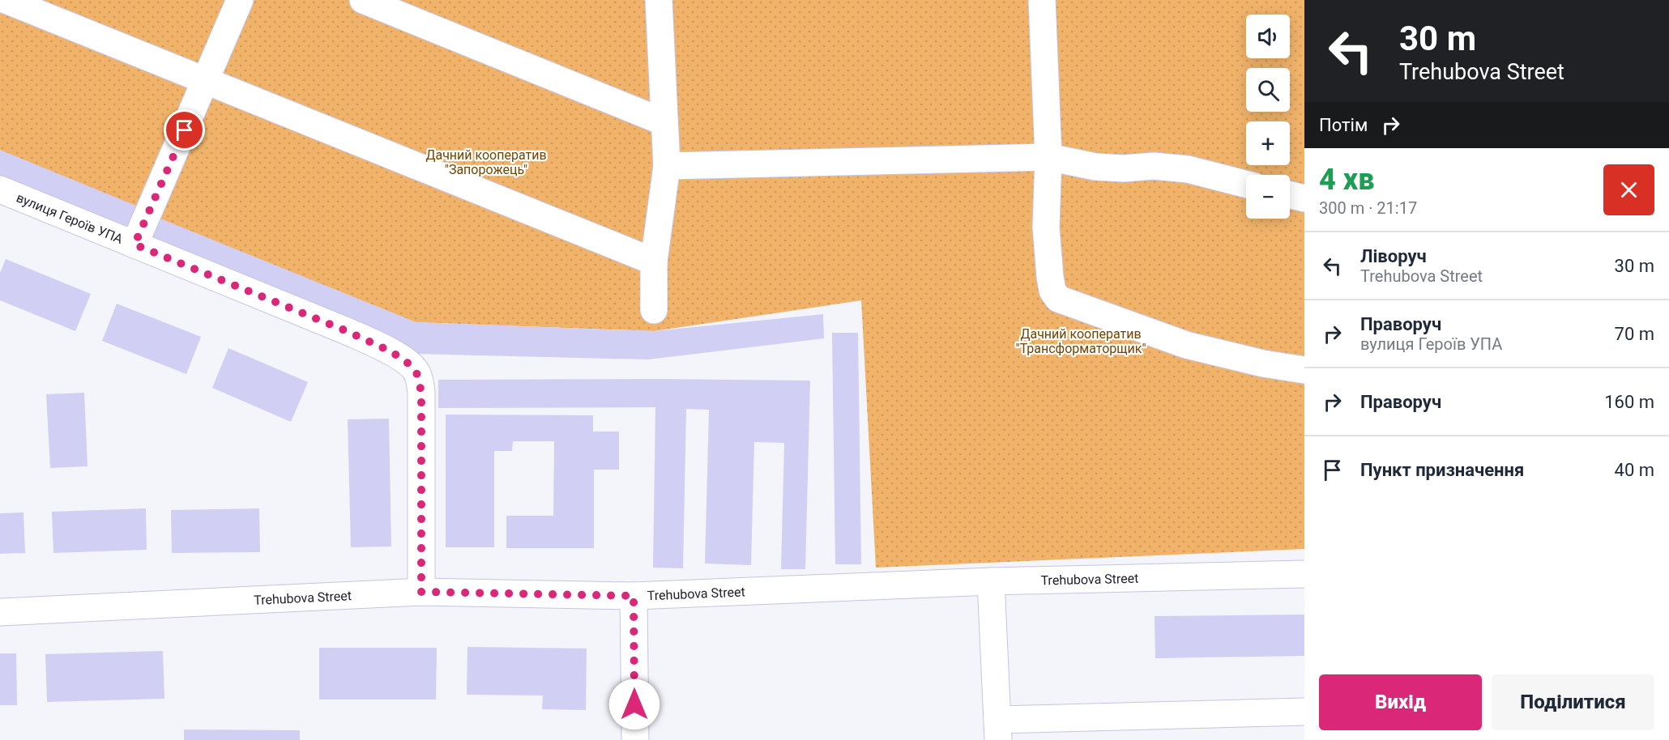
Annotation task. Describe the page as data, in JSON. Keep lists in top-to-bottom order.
{
  "streets": {
    "street": ["вулиця Героїв УПА", "Trehubova Street"]
  },
  "crossings": [
    ["вулиця Героїв УПА", "Trehubova Street"]
  ],
  "parks": ["Дачний кооператив \"Запорожець\"", "Дачний кооператив \"Трансформаторщик\""],
  "page": {
    "turn": ["30 m", "Trehubova Street"],
    "map_buttons": ["+", "−"],
    "then": "Потім",
    "heading": ["4 хв", "300 m · 21:17"],
    "list": [
      {
        "name": "Ліворуч",
        "note": "Trehubova Street",
        "value": "30 m"
      },
      {
        "name": "Праворуч",
        "note": "вулиця Героїв УПА",
        "value": "70 m"
      },
      {
        "name": "Праворуч",
        "value": "160 m"
      },
      {
        "name": "Пункт призначення",
        "value": "40 m"
      }
    ],
    "buttons": ["Вихід", "Поділитися"]
  }
}
